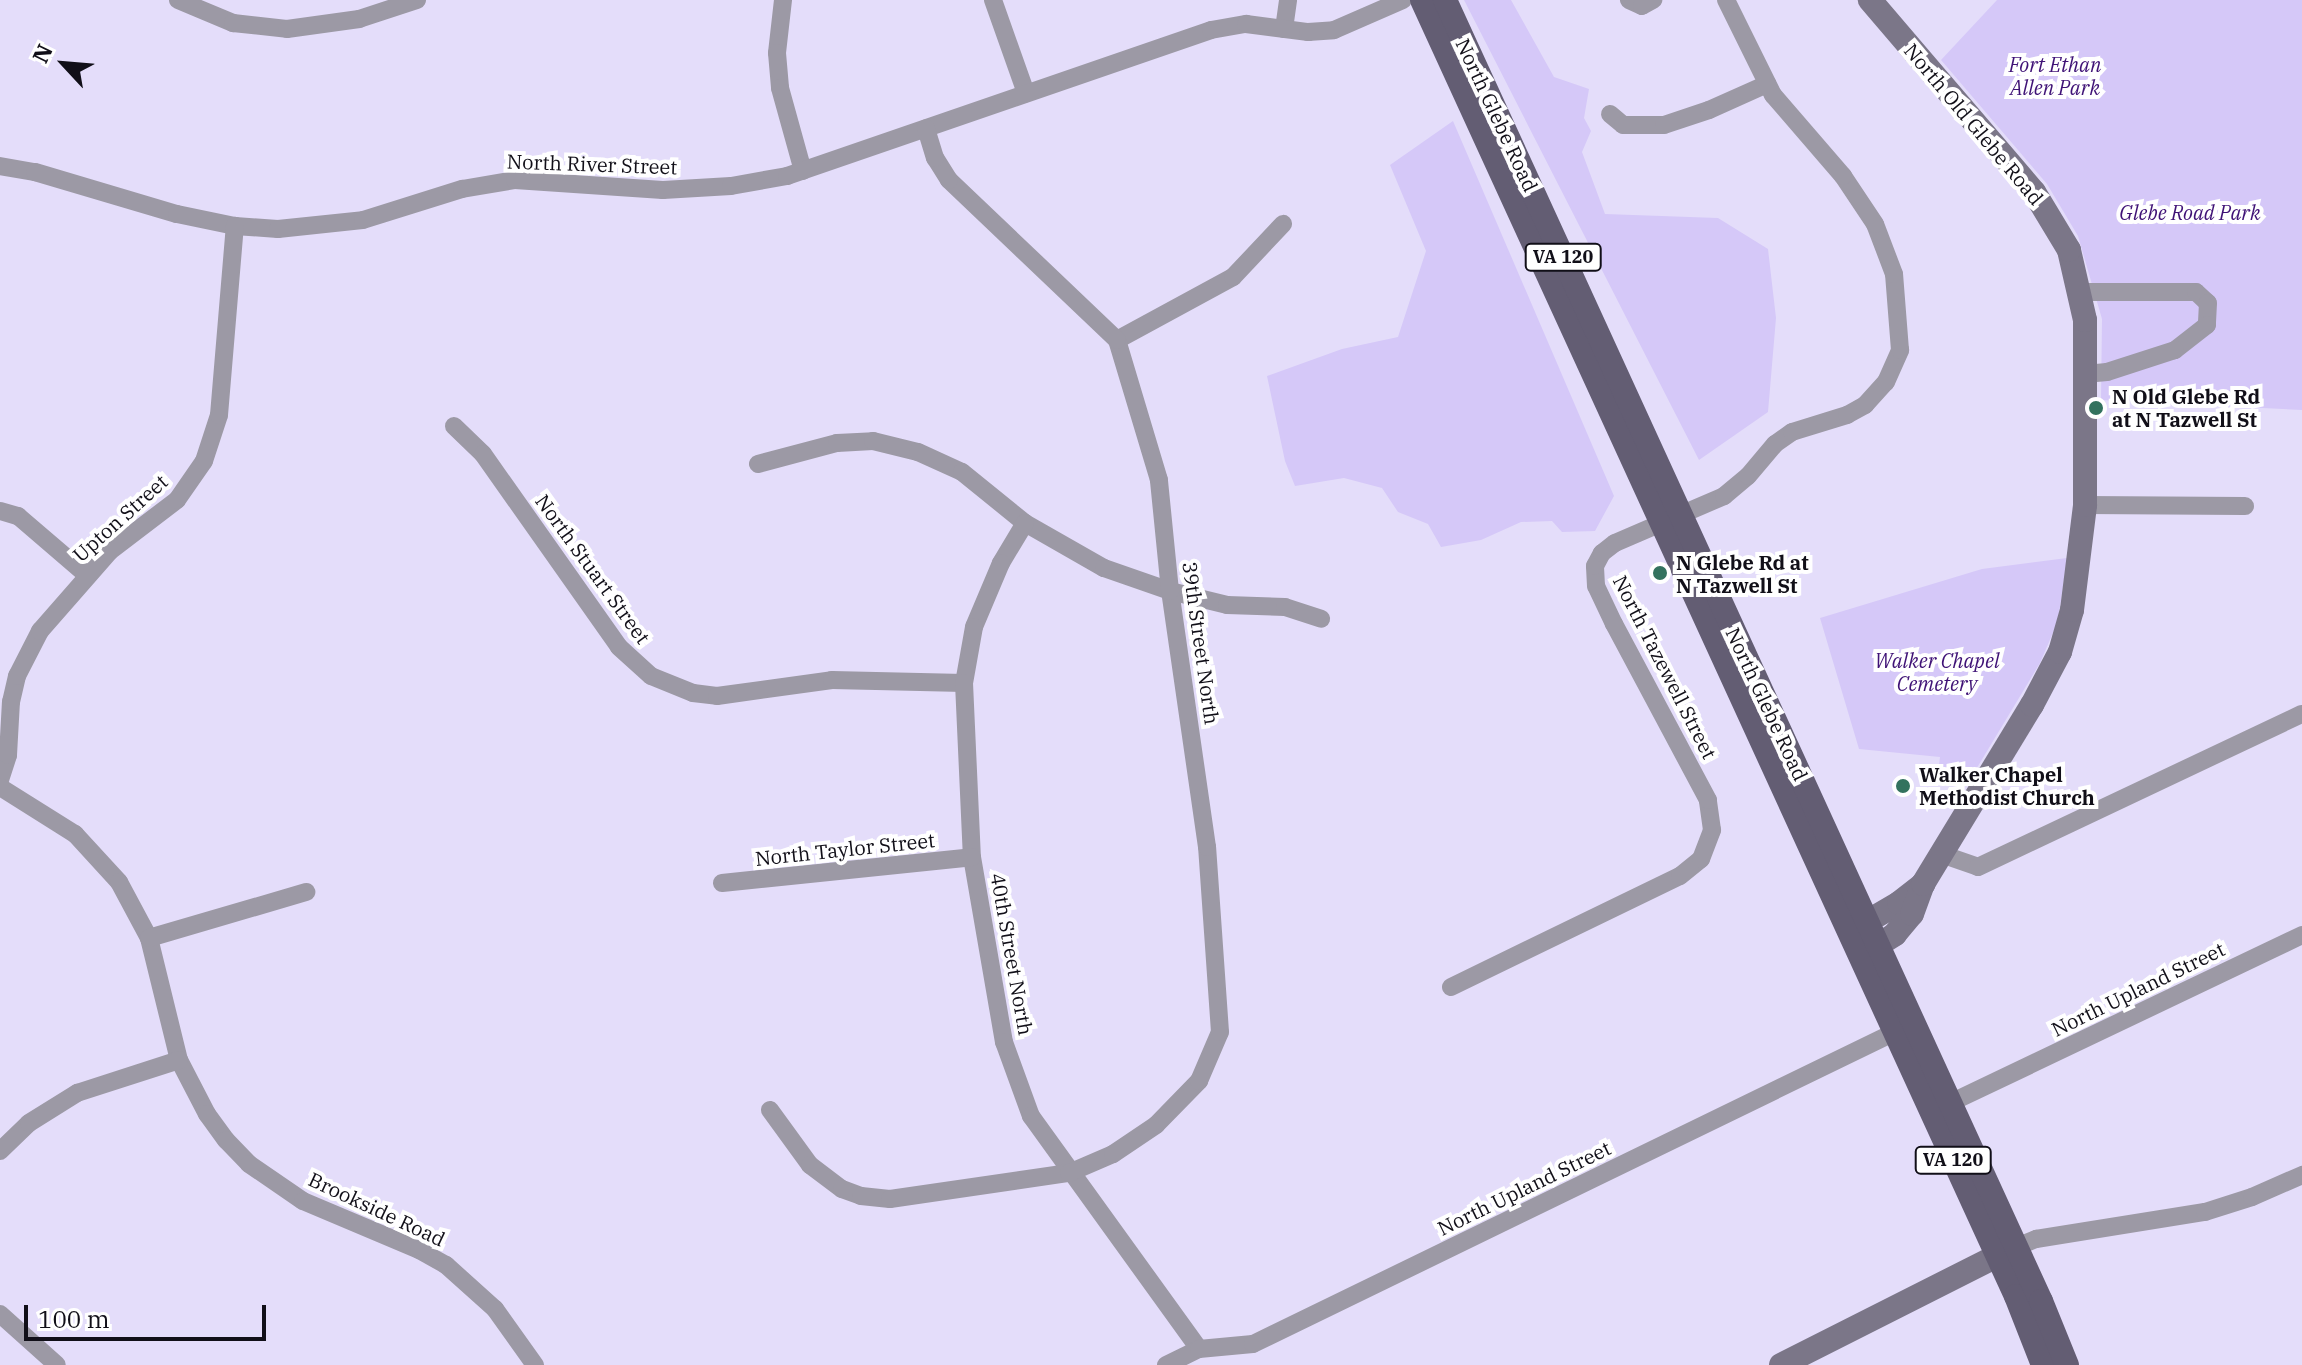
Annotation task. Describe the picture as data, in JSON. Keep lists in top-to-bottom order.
{
  "streets": {
    "main road": ["North Glebe Road", "VA 120"],
    "street": [
      "North Old Glebe Road",
      "North River Street",
      "Upton Street",
      "North Stuart Street",
      "39th Street North",
      "North Tazewell Street",
      "North Taylor Street",
      "40th Street North",
      "North Upland Street",
      "Brookside Road"
    ]
  },
  "crossings": [
    ["North Glebe Road", "North Old Glebe Road"],
    ["North Glebe Road", "North Tazewell Street"],
    ["North Glebe Road", "North Upland Street"],
    ["North River Street", "Upton Street"],
    ["North River Street", "39th Street North"],
    ["North Stuart Street", "40th Street North"],
    ["39th Street North", "40th Street North"],
    ["North Taylor Street", "40th Street North"],
    ["40th Street North", "North Upland Street"]
  ],
  "parks": ["Fort Ethan Allen Park", "Glebe Road Park", "Walker Chapel Cemetery"],
  "places": ["N Old Glebe Rd at N Tazwell St", "N Glebe Rd at N Tazwell St", "Walker Chapel Methodist Church"],
  "scale_bar": "100 m",
  "north": "top left"
}
